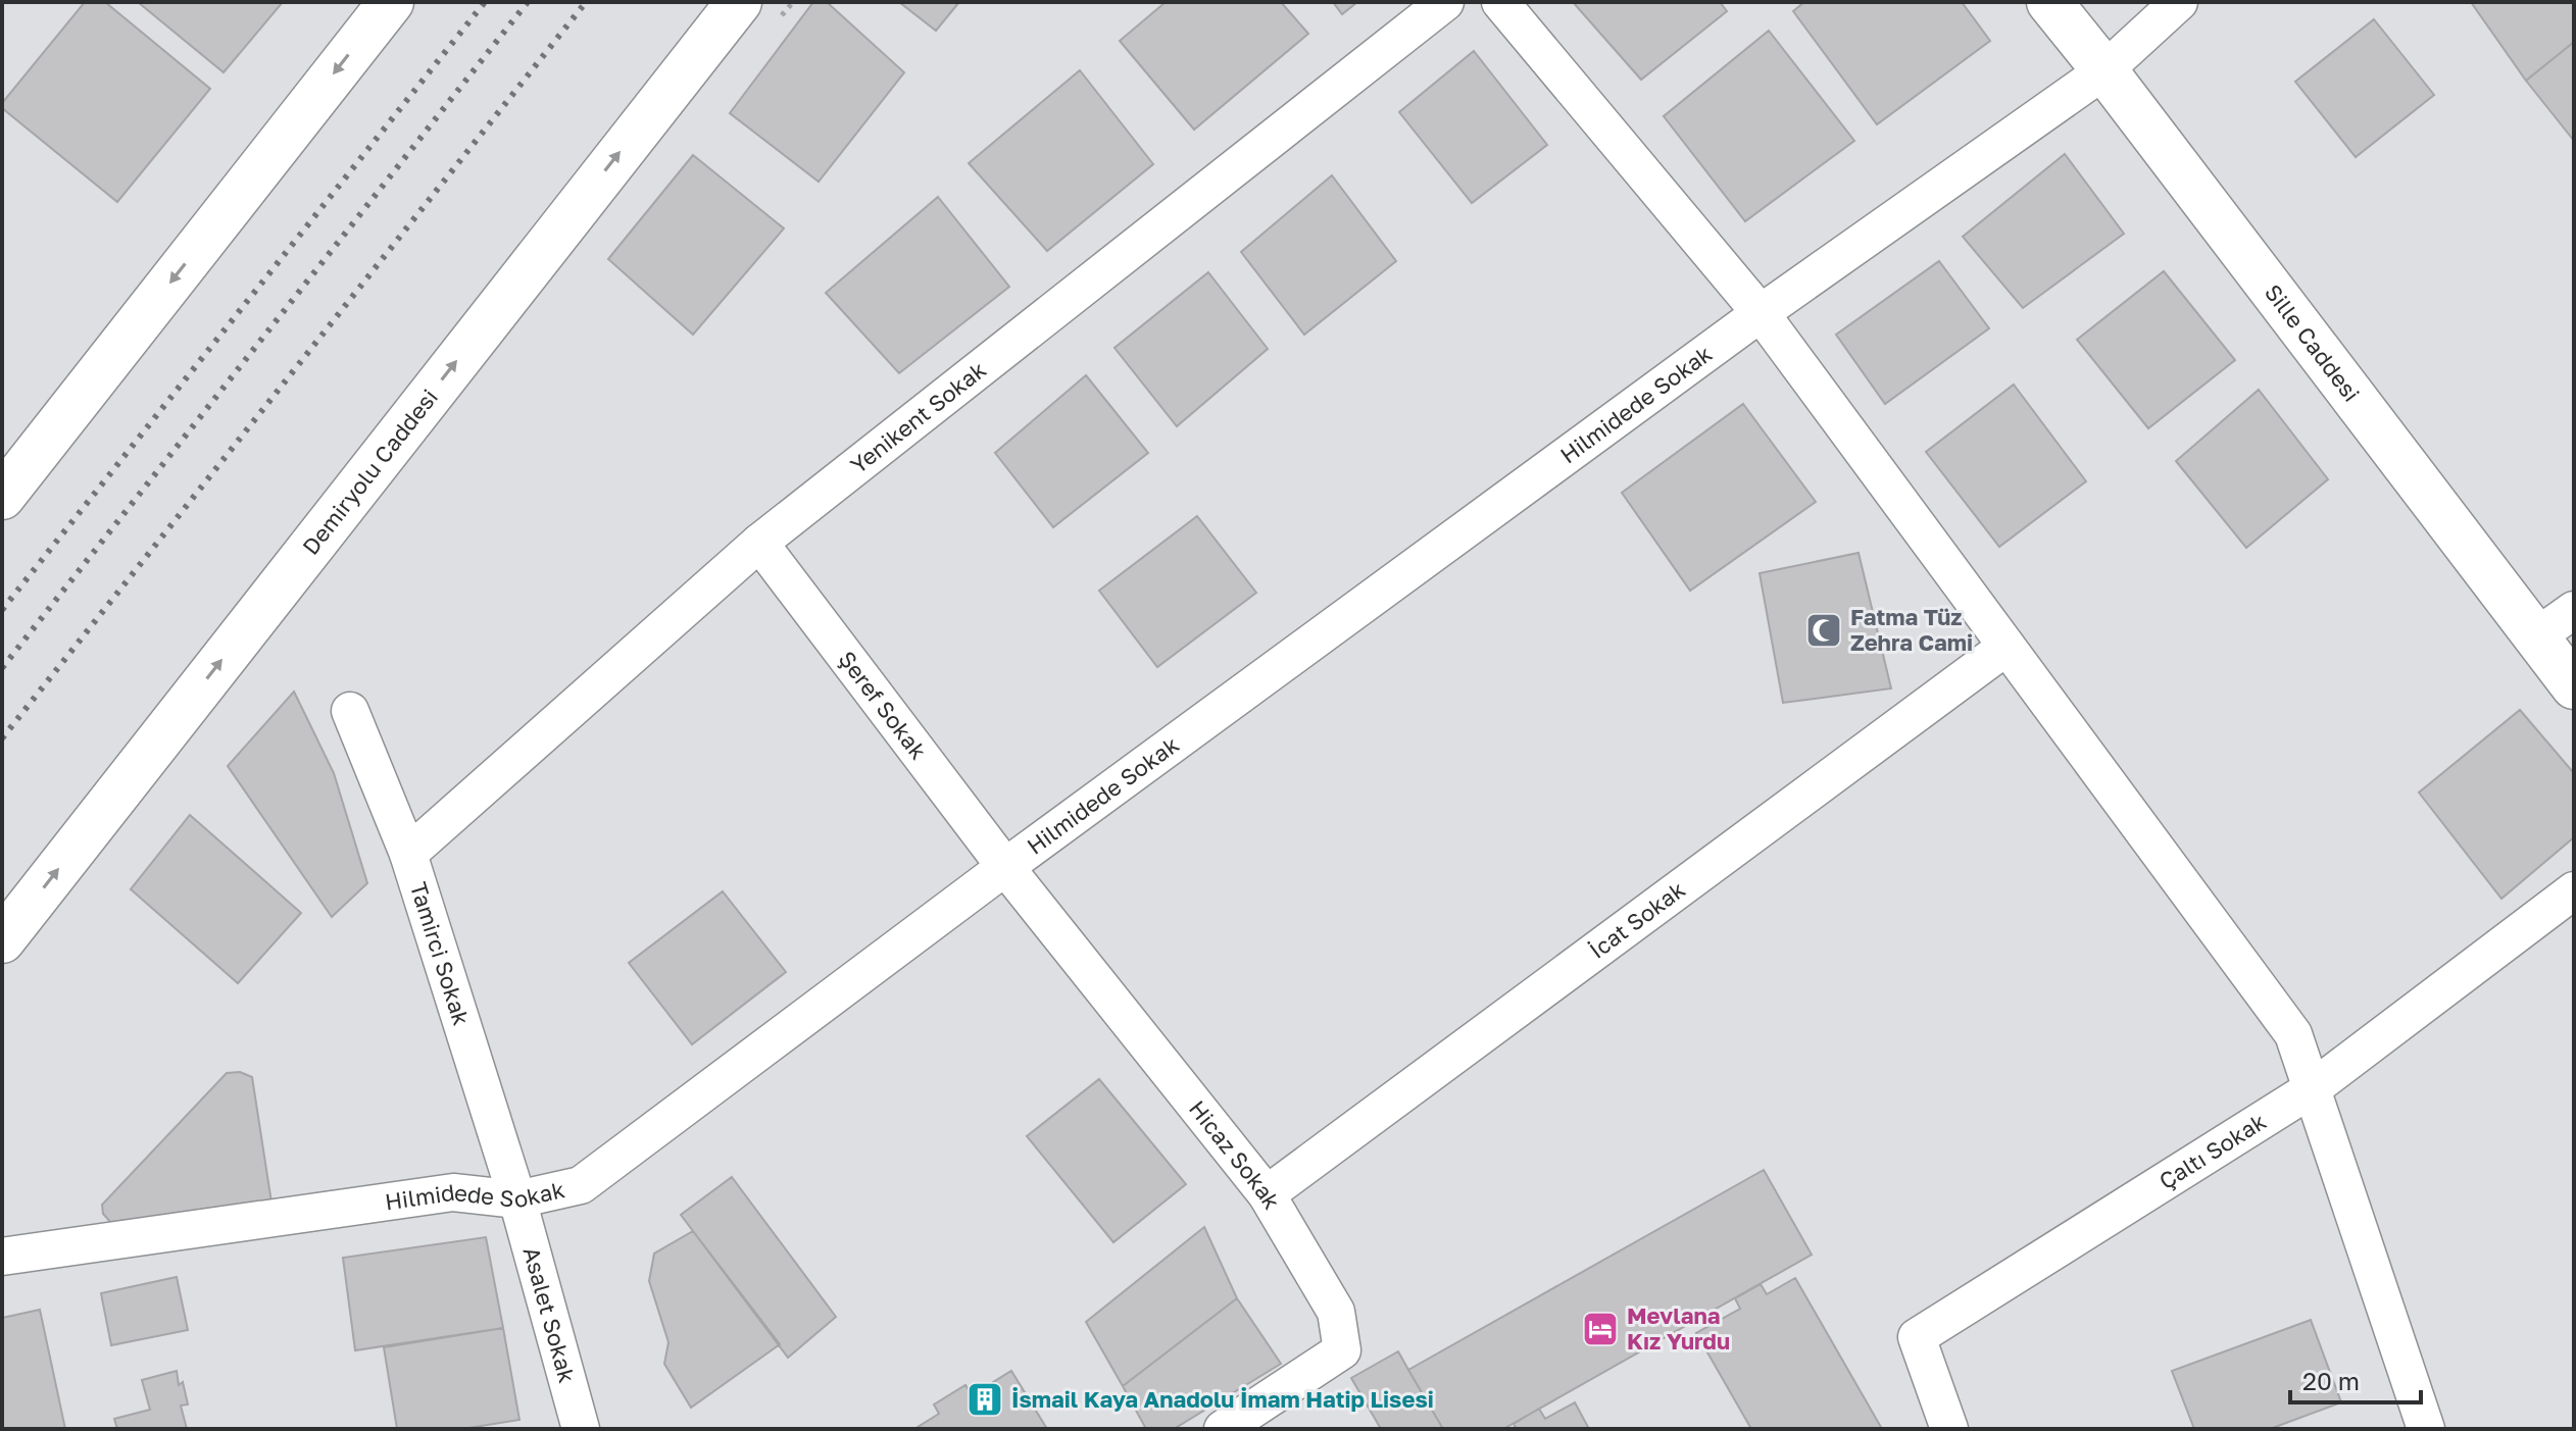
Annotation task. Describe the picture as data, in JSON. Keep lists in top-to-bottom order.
{
  "streets": {
    "main road": ["Sille Caddesi", "Demiryolu Caddesi"],
    "street": [
      "Hilmidede Sokak",
      "Yenikent Sokak",
      "Şeref Sokak",
      "İcat Sokak",
      "Tamirci Sokak",
      "Çaltı Sokak",
      "Hicaz Sokak",
      "Asalet Sokak"
    ]
  },
  "crossings": [
    ["Sille Caddesi", "Hilmidede Sokak"],
    ["Hilmidede Sokak", "Şeref Sokak"],
    ["Hilmidede Sokak", "Tamirci Sokak"],
    ["Hilmidede Sokak", "Hicaz Sokak"],
    ["Hilmidede Sokak", "Asalet Sokak"],
    ["Yenikent Sokak", "Şeref Sokak"],
    ["Yenikent Sokak", "Tamirci Sokak"],
    ["Şeref Sokak", "Hicaz Sokak"],
    ["İcat Sokak", "Hicaz Sokak"],
    ["Tamirci Sokak", "Asalet Sokak"]
  ],
  "places": {
    "mosque": ["Fatma Tüz Zehra Cami"],
    "hotel": ["Mevlana Kız Yurdu"],
    "building": ["İsmail Kaya Anadolu İmam Hatip Lisesi"]
  },
  "scale_bar": "20 m"
}
